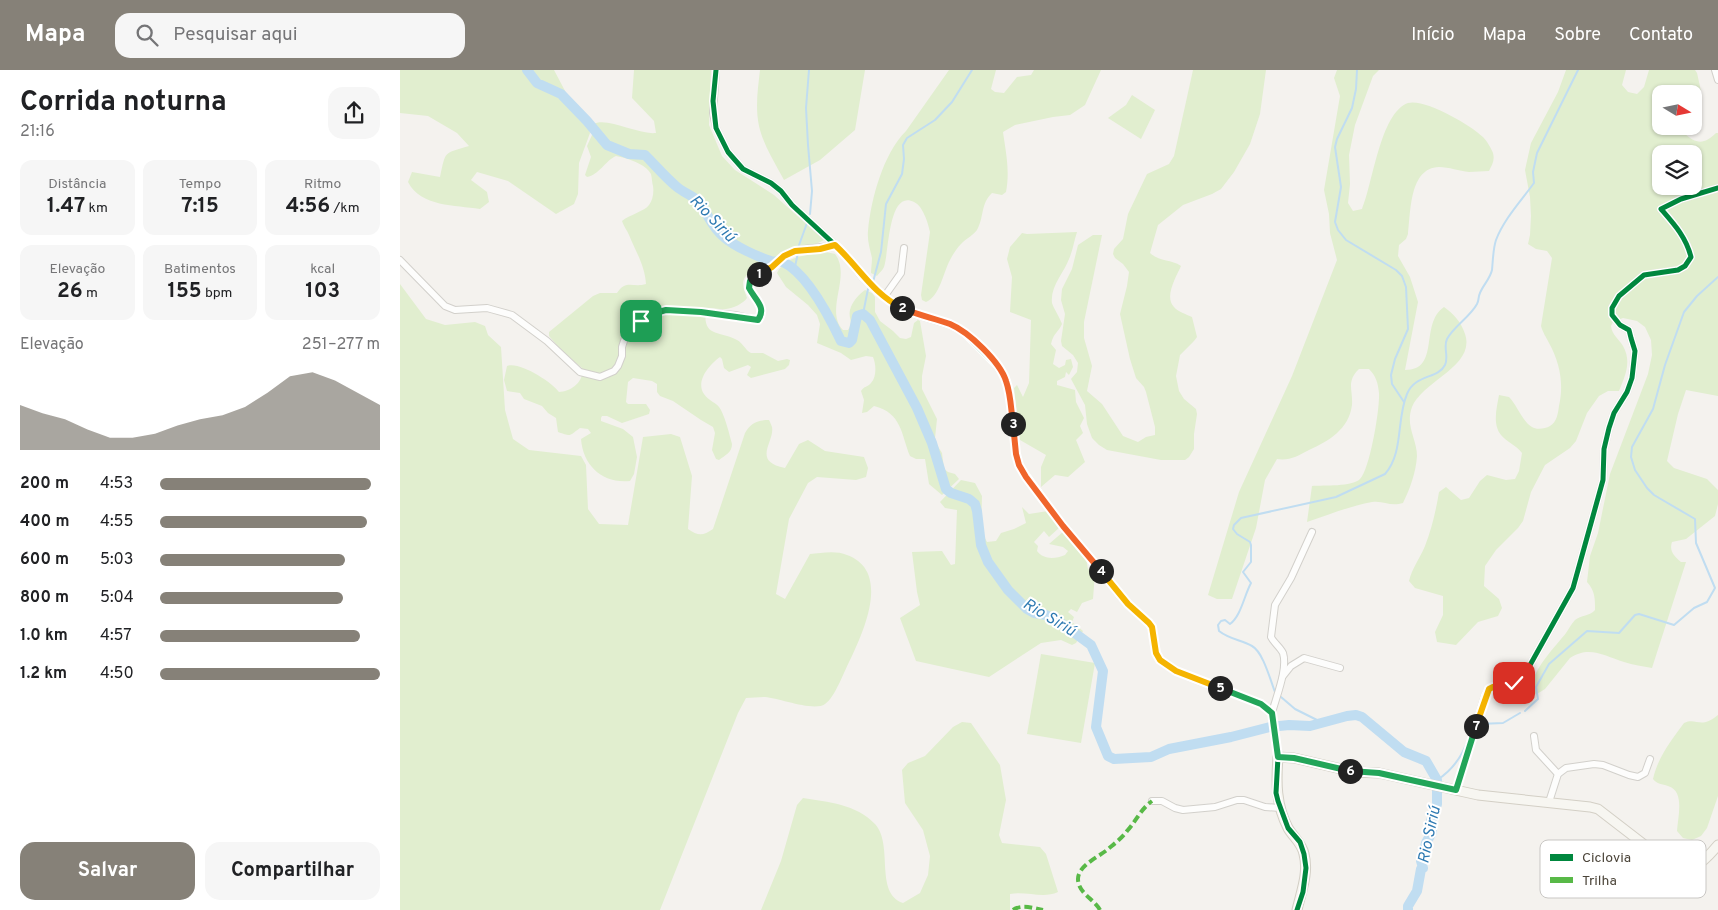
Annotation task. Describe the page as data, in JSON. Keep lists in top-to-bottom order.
{
  "water": ["Rio Siriú"],
  "legend": ["Ciclovia", "Trilha"],
  "north": "right",
  "page": {
    "header": "Mapa",
    "search": "Pesquisar aqui",
    "nav": [
      "Início",
      "Mapa",
      "Sobre",
      "Contato"
    ],
    "heading": ["Corrida noturna", "21:16"],
    "stats": [
      ["Distância", "1.47 km"],
      ["Tempo", "7:15"],
      ["Ritmo", "4:56 /km"],
      ["Elevação", "26 m"],
      ["Batimentos", "155 bpm"],
      ["kcal", "103"]
    ],
    "pins": [
      "1",
      "2",
      "3",
      "4",
      "5",
      "7",
      "6"
    ],
    "chart": ["Elevação", "251–277 m"],
    "list": [
      {
        "name": "200 m",
        "note": "4:53"
      },
      {
        "name": "400 m",
        "note": "4:55"
      },
      {
        "name": "600 m",
        "note": "5:03"
      },
      {
        "name": "800 m",
        "note": "5:04"
      },
      {
        "name": "1.0 km",
        "note": "4:57"
      },
      {
        "name": "1.2 km",
        "note": "4:50"
      }
    ],
    "buttons": ["Salvar", "Compartilhar"]
  }
}
